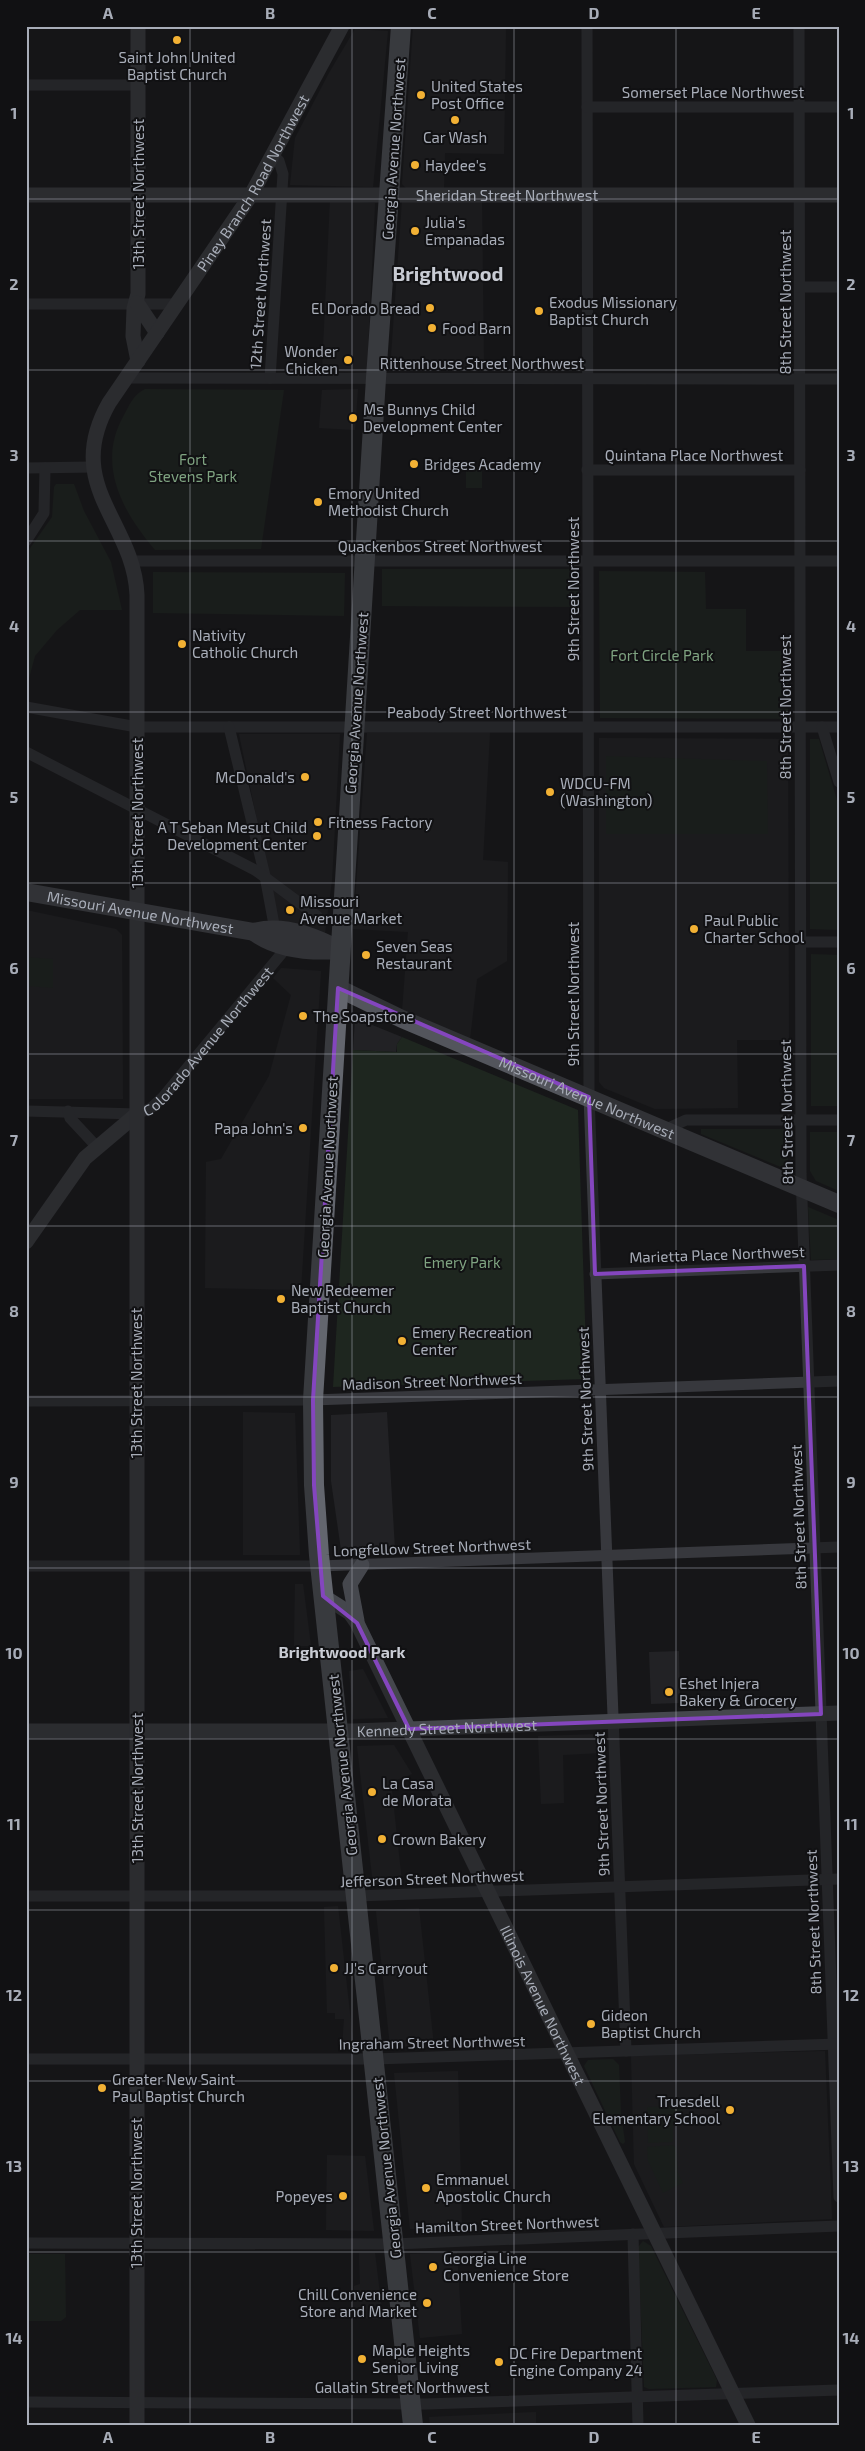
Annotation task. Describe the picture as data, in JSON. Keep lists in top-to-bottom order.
{
  "streets": {
    "highway": ["Georgia Avenue Northwest"],
    "main road": ["Missouri Avenue Northwest"],
    "street": [
      "Somerset Place Northwest",
      "Piney Branch Road Northwest",
      "13th Street Northwest",
      "Sheridan Street Northwest",
      "12th Street Northwest",
      "8th Street Northwest",
      "Rittenhouse Street Northwest",
      "Quintana Place Northwest",
      "Quackenbos Street Northwest",
      "9th Street Northwest",
      "Peabody Street Northwest",
      "Colorado Avenue Northwest",
      "Marietta Place Northwest",
      "Madison Street Northwest",
      "Longfellow Street Northwest",
      "Kennedy Street Northwest",
      "Jefferson Street Northwest",
      "Illinois Avenue Northwest",
      "Ingraham Street Northwest",
      "Hamilton Street Northwest",
      "Gallatin Street Northwest"
    ]
  },
  "crossings": [
    ["Somerset Place Northwest", "8th Street Northwest"],
    ["Somerset Place Northwest", "9th Street Northwest"],
    ["Georgia Avenue Northwest", "Sheridan Street Northwest"],
    ["Georgia Avenue Northwest", "Rittenhouse Street Northwest"],
    ["Georgia Avenue Northwest", "Quackenbos Street Northwest"],
    ["Georgia Avenue Northwest", "Peabody Street Northwest"],
    ["Georgia Avenue Northwest", "Missouri Avenue Northwest"],
    ["Georgia Avenue Northwest", "Madison Street Northwest"],
    ["Georgia Avenue Northwest", "Longfellow Street Northwest"],
    ["Georgia Avenue Northwest", "Kennedy Street Northwest"],
    ["Georgia Avenue Northwest", "Jefferson Street Northwest"],
    ["Georgia Avenue Northwest", "Illinois Avenue Northwest"],
    ["Georgia Avenue Northwest", "Ingraham Street Northwest"],
    ["Georgia Avenue Northwest", "Hamilton Street Northwest"],
    ["Georgia Avenue Northwest", "Gallatin Street Northwest"],
    ["Piney Branch Road Northwest", "13th Street Northwest"],
    ["Piney Branch Road Northwest", "Sheridan Street Northwest"],
    ["Piney Branch Road Northwest", "12th Street Northwest"],
    ["13th Street Northwest", "Sheridan Street Northwest"],
    ["13th Street Northwest", "Rittenhouse Street Northwest"],
    ["13th Street Northwest", "Quackenbos Street Northwest"],
    ["13th Street Northwest", "Peabody Street Northwest"],
    ["13th Street Northwest", "Missouri Avenue Northwest"],
    ["13th Street Northwest", "Colorado Avenue Northwest"],
    ["13th Street Northwest", "Madison Street Northwest"],
    ["13th Street Northwest", "Longfellow Street Northwest"],
    ["13th Street Northwest", "Kennedy Street Northwest"],
    ["13th Street Northwest", "Jefferson Street Northwest"],
    ["13th Street Northwest", "Ingraham Street Northwest"],
    ["13th Street Northwest", "Hamilton Street Northwest"],
    ["13th Street Northwest", "Gallatin Street Northwest"],
    ["Sheridan Street Northwest", "12th Street Northwest"],
    ["Sheridan Street Northwest", "8th Street Northwest"],
    ["Sheridan Street Northwest", "9th Street Northwest"],
    ["12th Street Northwest", "Rittenhouse Street Northwest"],
    ["8th Street Northwest", "Rittenhouse Street Northwest"],
    ["8th Street Northwest", "Quintana Place Northwest"],
    ["8th Street Northwest", "Quackenbos Street Northwest"],
    ["8th Street Northwest", "Peabody Street Northwest"],
    ["8th Street Northwest", "Missouri Avenue Northwest"],
    ["8th Street Northwest", "Marietta Place Northwest"],
    ["8th Street Northwest", "Madison Street Northwest"],
    ["8th Street Northwest", "Longfellow Street Northwest"],
    ["8th Street Northwest", "Kennedy Street Northwest"],
    ["8th Street Northwest", "Jefferson Street Northwest"],
    ["8th Street Northwest", "Ingraham Street Northwest"],
    ["Rittenhouse Street Northwest", "9th Street Northwest"],
    ["Quintana Place Northwest", "9th Street Northwest"],
    ["Quackenbos Street Northwest", "9th Street Northwest"],
    ["9th Street Northwest", "Peabody Street Northwest"],
    ["9th Street Northwest", "Missouri Avenue Northwest"],
    ["9th Street Northwest", "Marietta Place Northwest"],
    ["9th Street Northwest", "Madison Street Northwest"],
    ["9th Street Northwest", "Longfellow Street Northwest"],
    ["9th Street Northwest", "Kennedy Street Northwest"],
    ["9th Street Northwest", "Jefferson Street Northwest"],
    ["9th Street Northwest", "Ingraham Street Northwest"],
    ["Missouri Avenue Northwest", "Colorado Avenue Northwest"],
    ["Kennedy Street Northwest", "Illinois Avenue Northwest"],
    ["Jefferson Street Northwest", "Illinois Avenue Northwest"],
    ["Illinois Avenue Northwest", "Ingraham Street Northwest"],
    ["Illinois Avenue Northwest", "Hamilton Street Northwest"],
    ["Illinois Avenue Northwest", "Gallatin Street Northwest"]
  ],
  "districts": ["Brightwood", "Brightwood Park"],
  "parks": ["Fort Stevens Park", "Fort Circle Park", "Emery Park"],
  "places": [
    "Saint John United Baptist Church",
    "United States Post Office",
    "Car Wash",
    "Haydee's",
    "Julia's Empanadas",
    "El Dorado Bread",
    "Exodus Missionary Baptist Church",
    "Food Barn",
    "Wonder Chicken",
    "Ms Bunnys Child Development Center",
    "Bridges Academy",
    "Emory United Methodist Church",
    "Nativity Catholic Church",
    "McDonald's",
    "WDCU-FM (Washington)",
    "Fitness Factory",
    "A T Seban Mesut Child Development Center",
    "Missouri Avenue Market",
    "Paul Public Charter School",
    "Seven Seas Restaurant",
    "The Soapstone",
    "Papa John's",
    "New Redeemer Baptist Church",
    "Emery Recreation Center",
    "Eshet Injera Bakery & Grocery",
    "La Casa de Morata",
    "Crown Bakery",
    "JJ's Carryout",
    "Gideon Baptist Church",
    "Greater New Saint Paul Baptist Church",
    "Truesdell Elementary School",
    "Emmanuel Apostolic Church",
    "Popeyes",
    "Georgia Line Convenience Store",
    "Chill Convenience Store and Market",
    "Maple Heights Senior Living",
    "DC Fire Department Engine Company 24"
  ],
  "grid": {
    "columns": [
      "A",
      "B",
      "C",
      "D",
      "E"
    ],
    "rows": [
      "1",
      "2",
      "3",
      "4",
      "5",
      "6",
      "7",
      "8",
      "9",
      "10",
      "11",
      "12",
      "13",
      "14"
    ]
  }
}
